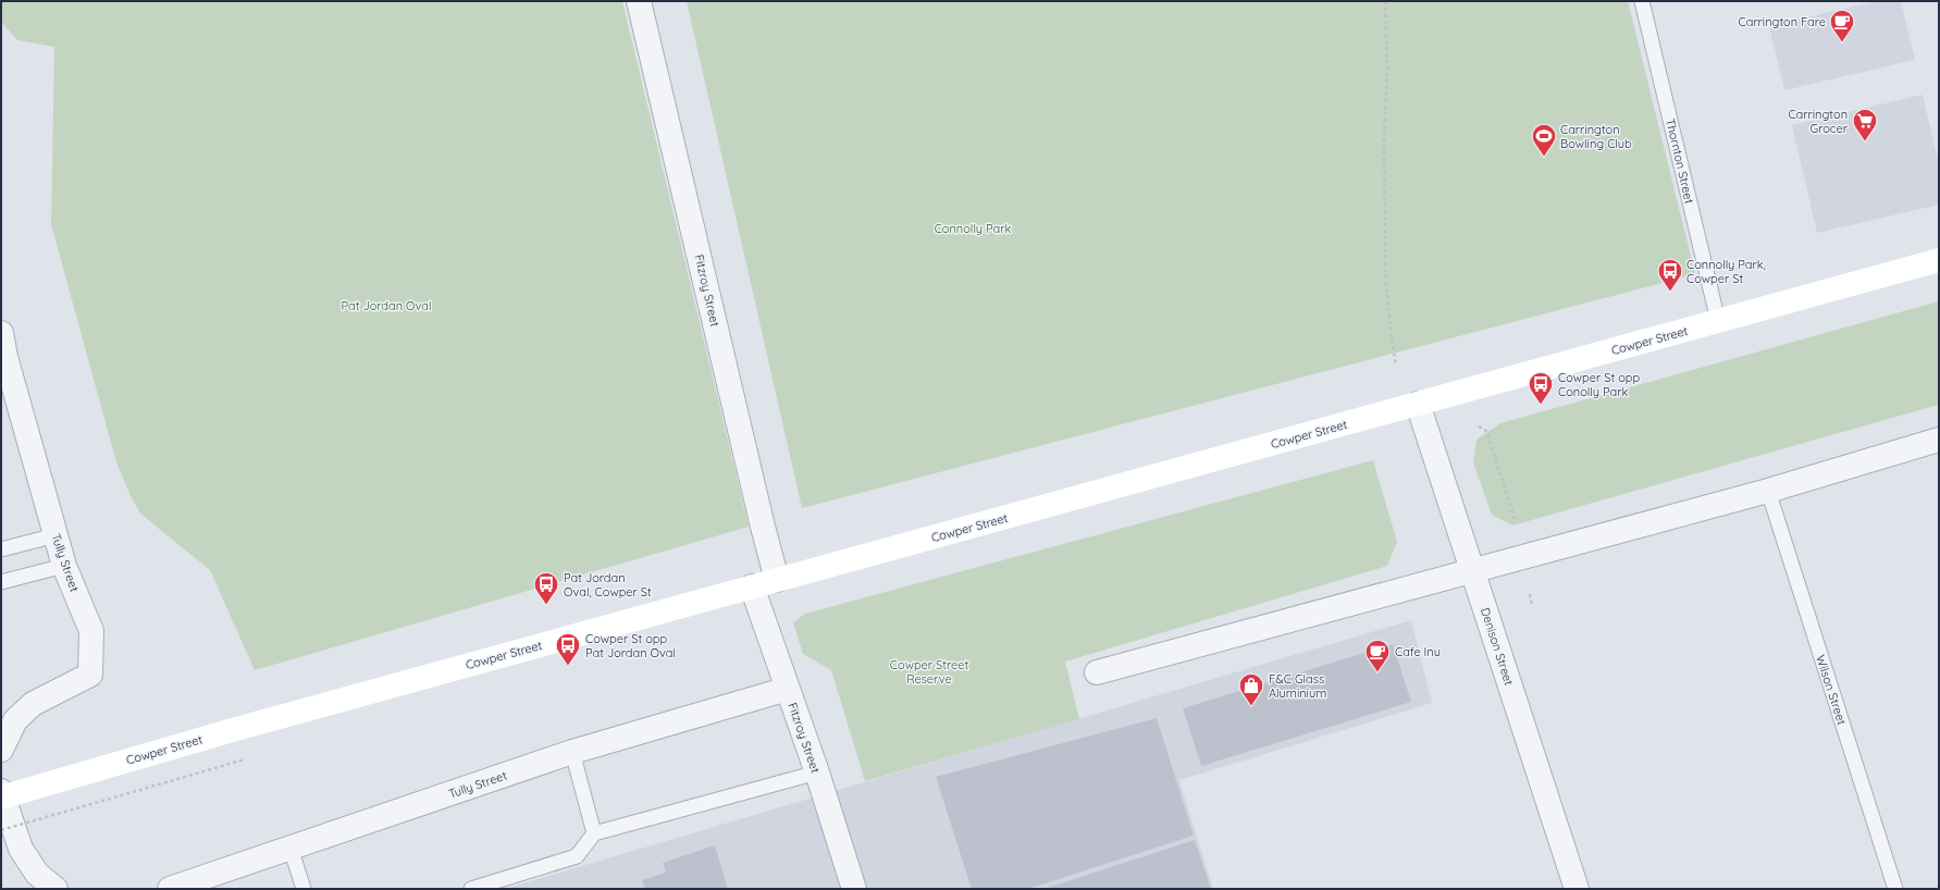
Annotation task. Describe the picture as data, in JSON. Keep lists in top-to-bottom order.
{
  "streets": {
    "main road": ["Cowper Street"],
    "street": ["Fitzroy Street", "Tully Street", "Denison Street"],
    "lane": ["Thornton Street", "Wilson Street"]
  },
  "crossings": [
    ["Thornton Street", "Cowper Street"],
    ["Fitzroy Street", "Cowper Street"],
    ["Fitzroy Street", "Tully Street"],
    ["Cowper Street", "Denison Street"]
  ],
  "parks": ["Connolly Park", "Pat Jordan Oval", "Cowper Street Reserve"],
  "places": {
    "cafe": ["Carrington Fare", "Cafe Inu"],
    "supermarket": ["Carrington Grocer"],
    "sports": ["Carrington Bowling Club"],
    "bus stop": [
      "Connolly Park, Cowper St",
      "Cowper St opp Conolly Park",
      "Pat Jordan Oval, Cowper St",
      "Cowper St opp Pat Jordan Oval"
    ],
    "shop": ["F&C Glass Aluminium"]
  }
}
